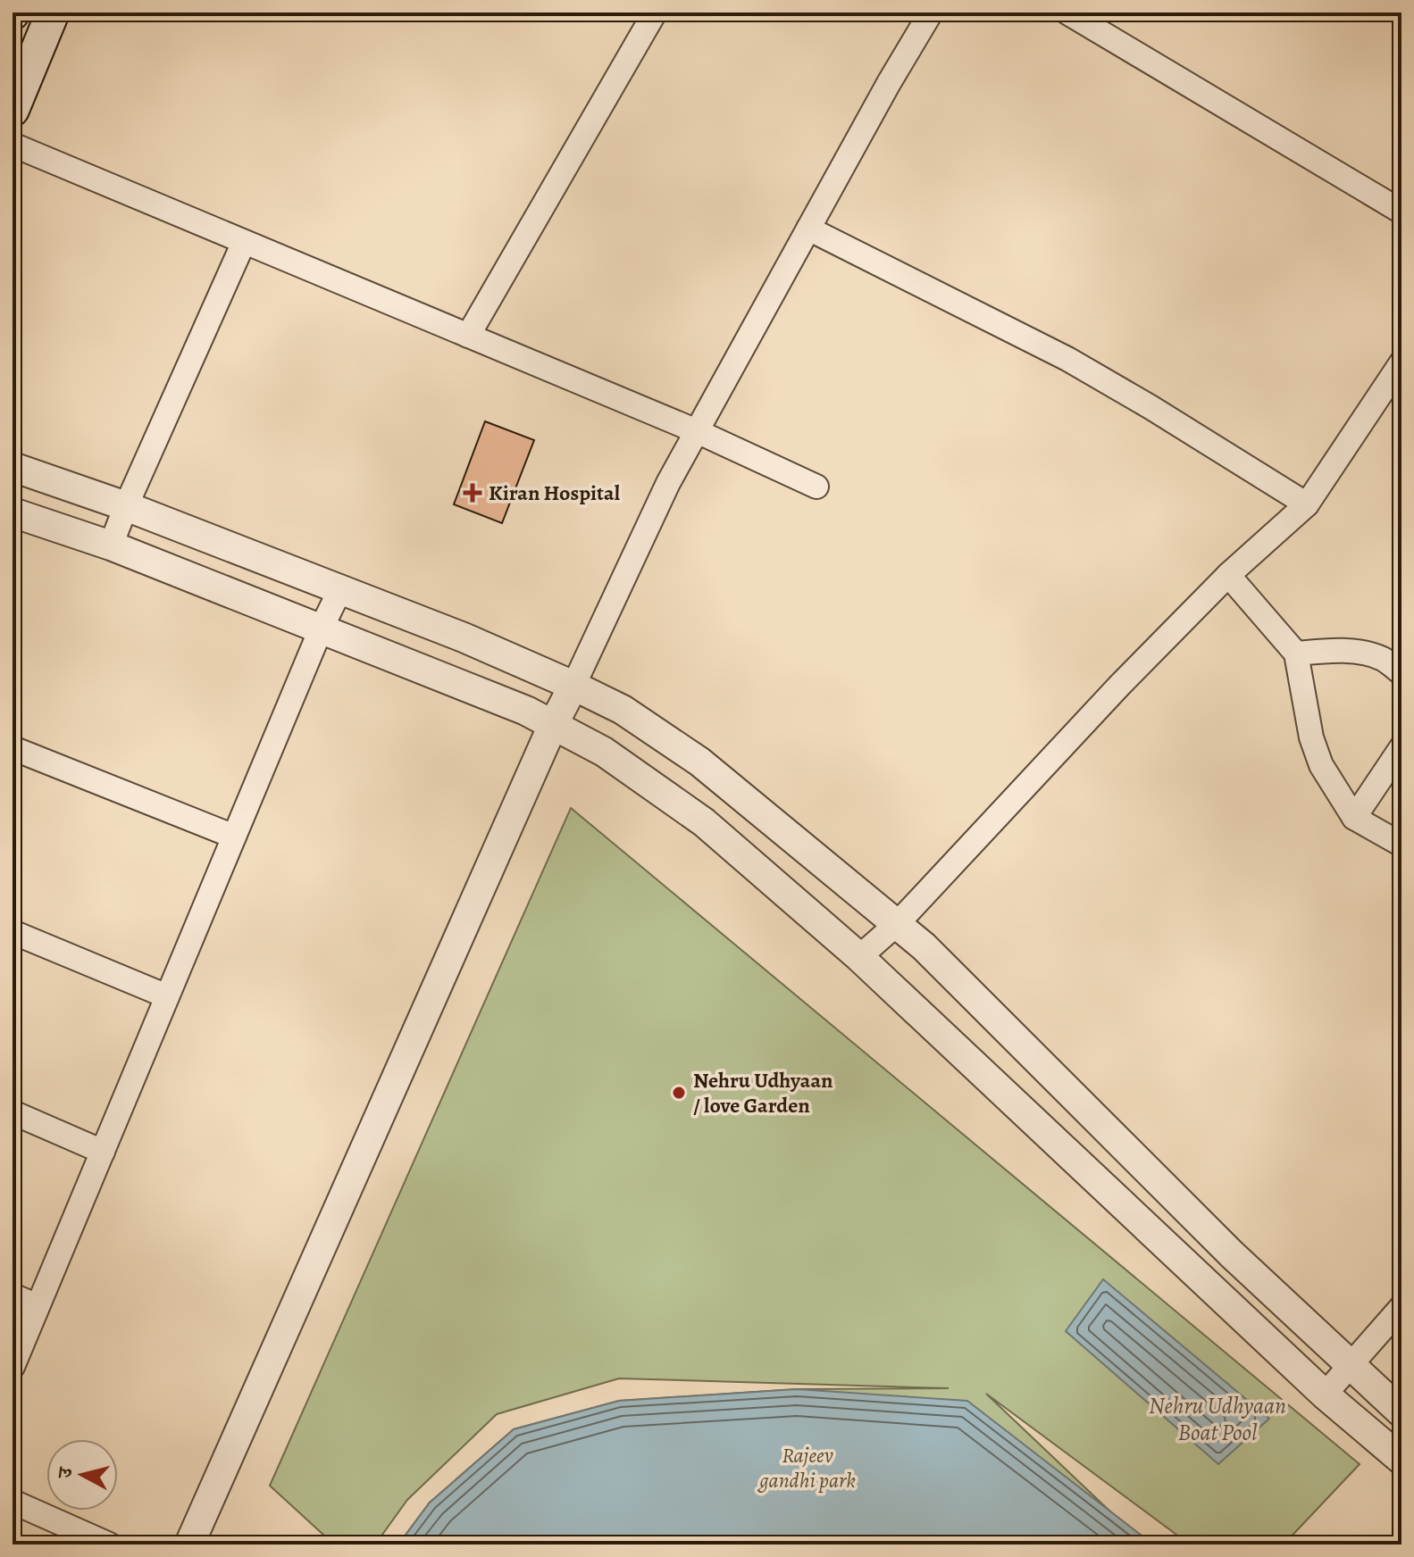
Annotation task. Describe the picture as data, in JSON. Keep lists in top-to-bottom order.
{
  "water": ["Nehru Udhyaan Boat Pool"],
  "parks": ["Rajeev gandhi park"],
  "places": {
    "health": ["Kiran Hospital"],
    "other": ["Nehru Udhyaan / love Garden"]
  },
  "north": "left"
}
